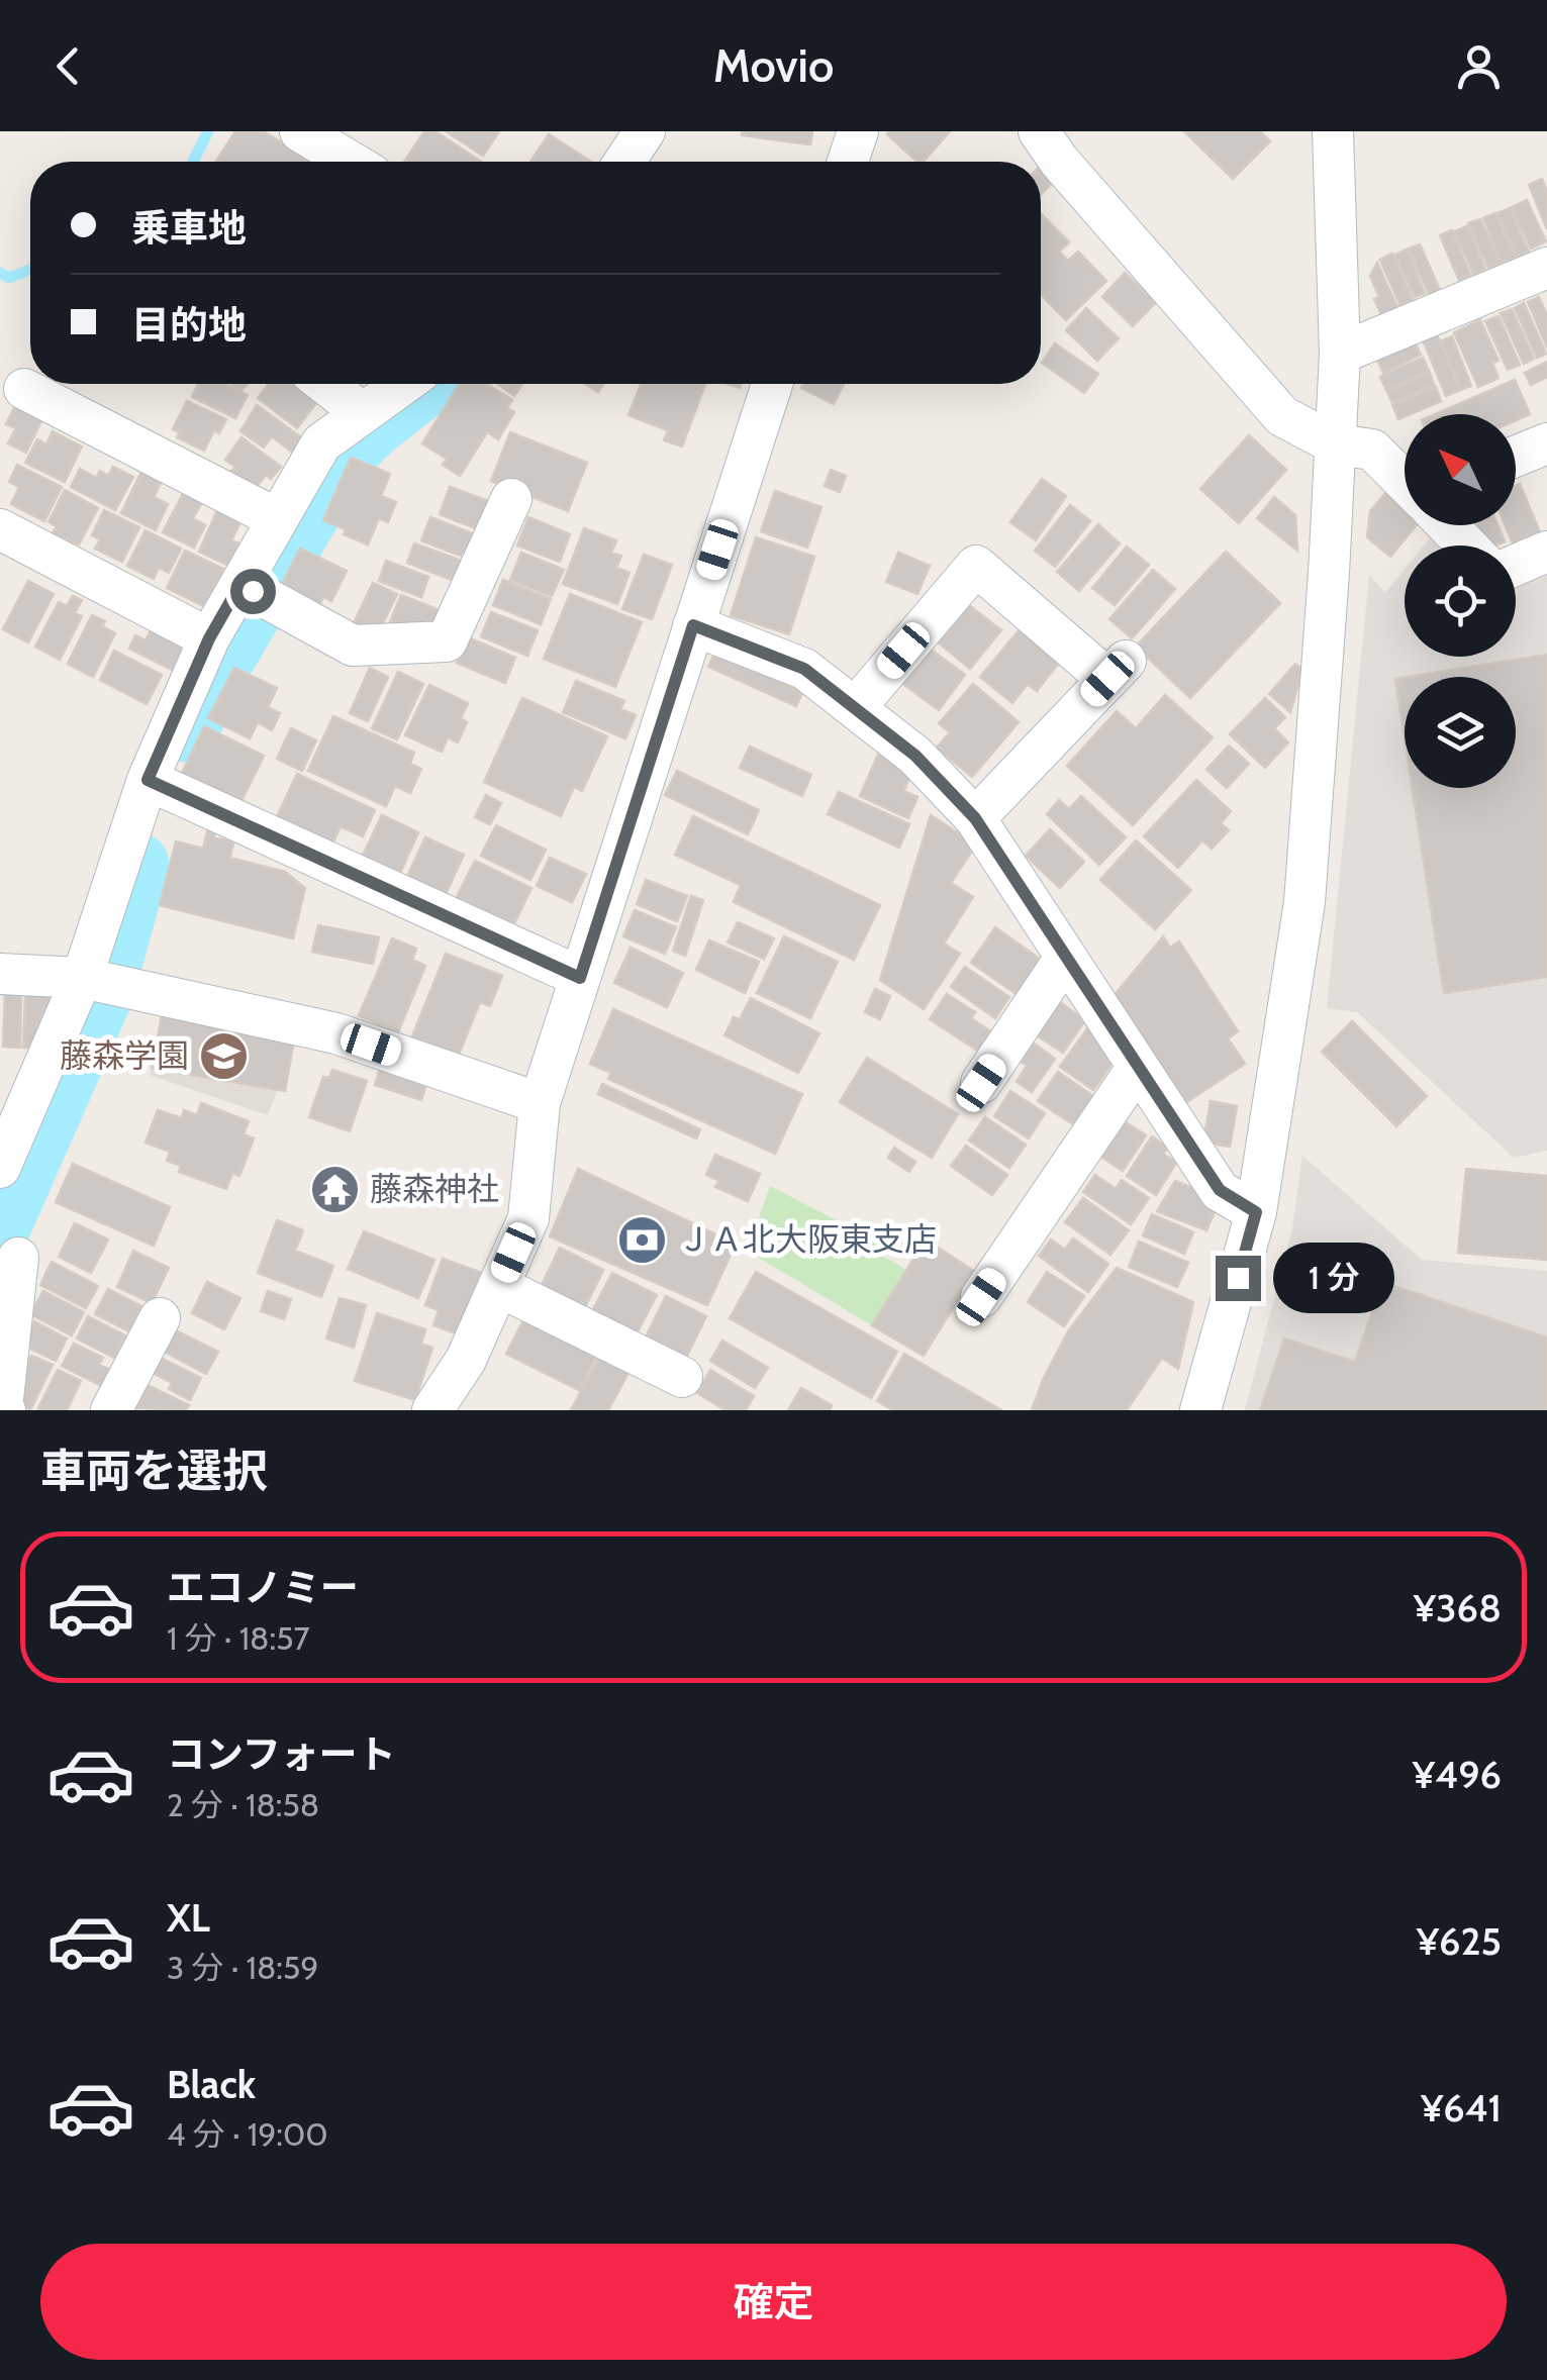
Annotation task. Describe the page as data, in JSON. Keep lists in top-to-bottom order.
{
  "places": {
    "school or university": ["藤森学園"],
    "temple": ["藤森神社"],
    "bank": ["ＪＡ北大阪東支店"]
  },
  "north": "top left",
  "page": {
    "header": "Movio",
    "banner": ["乗車地", "目的地"],
    "bubble": "1 分",
    "heading": "車両を選択",
    "list": [
      {
        "name": "エコノミー",
        "note": "1 分 · 18:57",
        "value": "¥368"
      },
      {
        "name": "コンフォート",
        "note": "2 分 · 18:58",
        "value": "¥496"
      },
      {
        "name": "XL",
        "note": "3 分 · 18:59",
        "value": "¥625"
      },
      {
        "name": "Black",
        "note": "4 分 · 19:00",
        "value": "¥641"
      }
    ],
    "buttons": "確定"
  }
}
